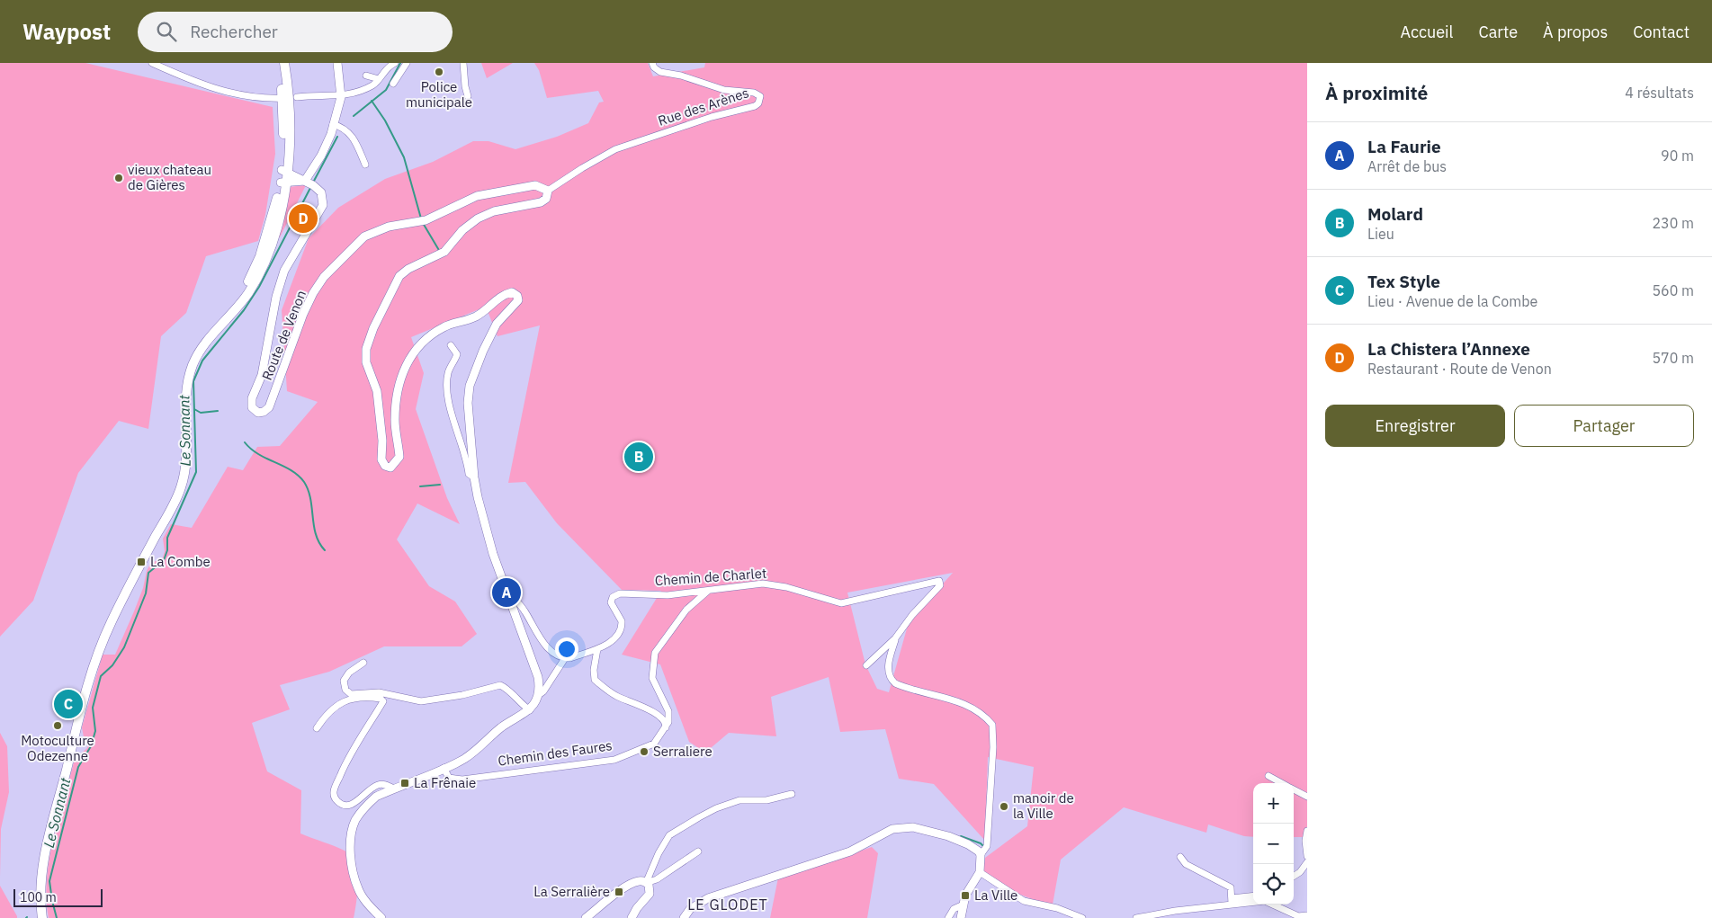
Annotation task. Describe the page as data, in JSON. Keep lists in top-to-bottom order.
{
  "streets": {
    "street": [
      "Rue des Arènes",
      "Route de Venon",
      "Chemin de Charlet",
      "Chemin des Faures"
    ]
  },
  "crossings": [
    ["Rue des Arènes", "Route de Venon"]
  ],
  "districts": ["LE GLODET"],
  "water": ["Le Sonnant"],
  "places": {
    "other": [
      "Police municipale",
      "vieux chateau de Gières",
      "Motoculture Odezenne",
      "Serraliere",
      "manoir de la Ville"
    ],
    "transit": [
      "La Combe",
      "La Frênaie",
      "La Serralière",
      "La Ville"
    ]
  },
  "scale_bar": "100 m",
  "page": {
    "header": "Waypost",
    "search": "Rechercher",
    "nav": [
      "Accueil",
      "Carte",
      "À propos",
      "Contact"
    ],
    "heading": ["À proximité", "4 résultats"],
    "list": [
      {
        "mark": "A",
        "name": "La Faurie",
        "note": "Arrêt de bus",
        "value": "90 m"
      },
      {
        "mark": "B",
        "name": "Molard",
        "note": "Lieu",
        "value": "230 m"
      },
      {
        "mark": "C",
        "name": "Tex Style",
        "note": "Lieu · Avenue de la Combe",
        "value": "560 m"
      },
      {
        "mark": "D",
        "name": "La Chistera l’Annexe",
        "note": "Restaurant · Route de Venon",
        "value": "570 m"
      }
    ],
    "pins": [
      "D",
      "B",
      "A",
      "C"
    ],
    "buttons": ["Enregistrer", "Partager"],
    "map_buttons": ["+", "−"],
    "scale": "100 m"
  }
}
